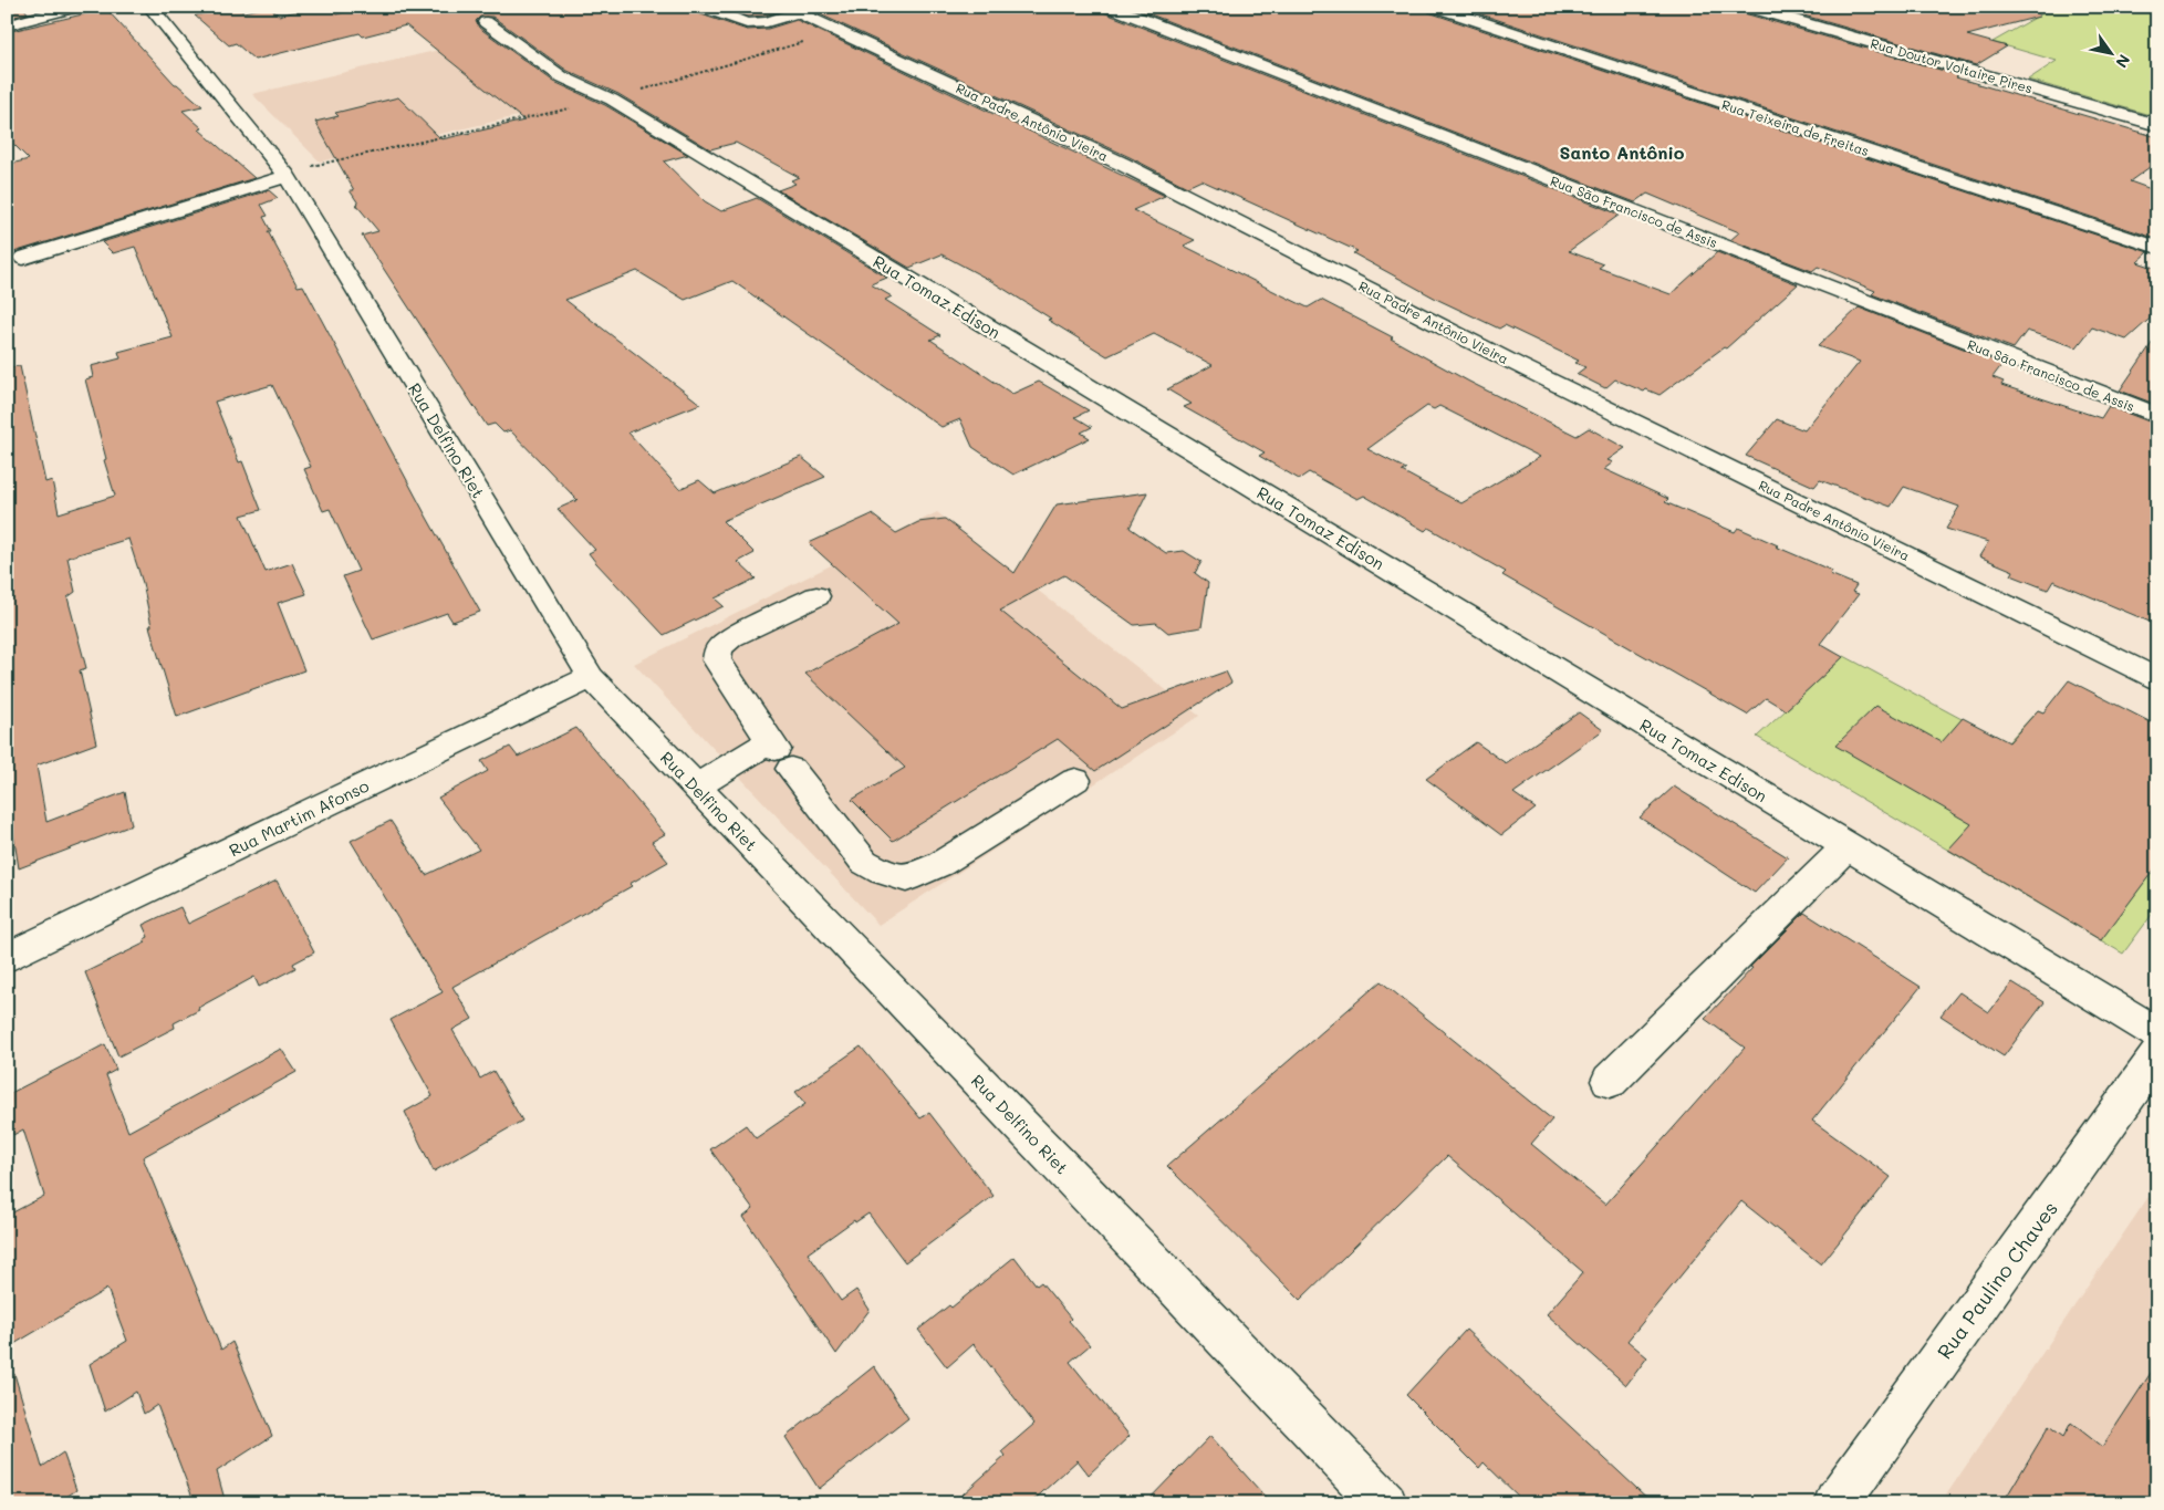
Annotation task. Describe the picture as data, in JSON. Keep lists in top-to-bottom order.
{
  "streets": {
    "street": [
      "Rua Doutor Voltaire Pires",
      "Rua Padre Antônio Vieira",
      "Rua Teixeira de Freitas",
      "Rua São Francisco de Assis",
      "Rua Tomaz Edison",
      "Rua Delfino Riet",
      "Rua Martim Afonso",
      "Rua Paulino Chaves"
    ]
  },
  "crossings": [
    ["Rua Delfino Riet", "Rua Martim Afonso"]
  ],
  "districts": ["Santo Antônio"],
  "north": "bottom right"
}
